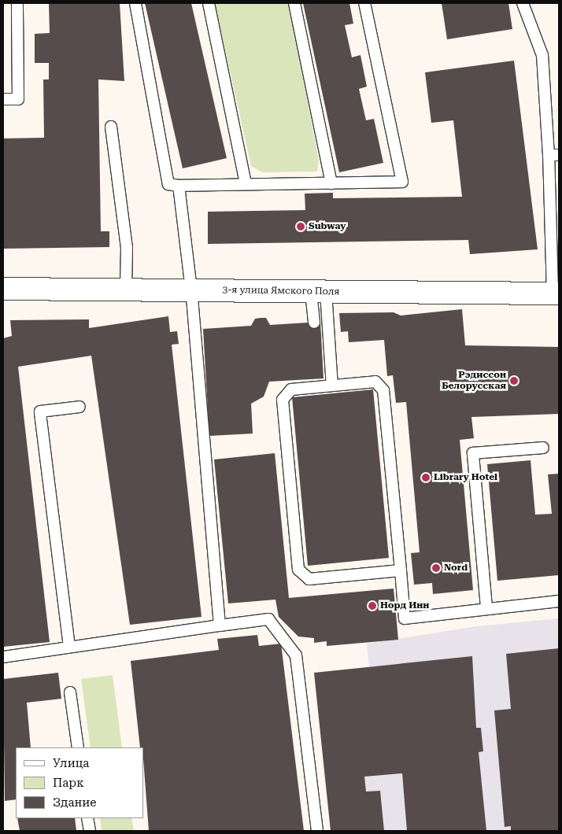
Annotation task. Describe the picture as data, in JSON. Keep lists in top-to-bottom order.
{
  "streets": {
    "street": ["3-я улица Ямского Поля"]
  },
  "places": [
    "Subway",
    "Рэдиссон Белорусская",
    "Library Hotel",
    "Nord",
    "Норд Инн"
  ],
  "legend": ["Улица", "Парк", "Здание"]
}
